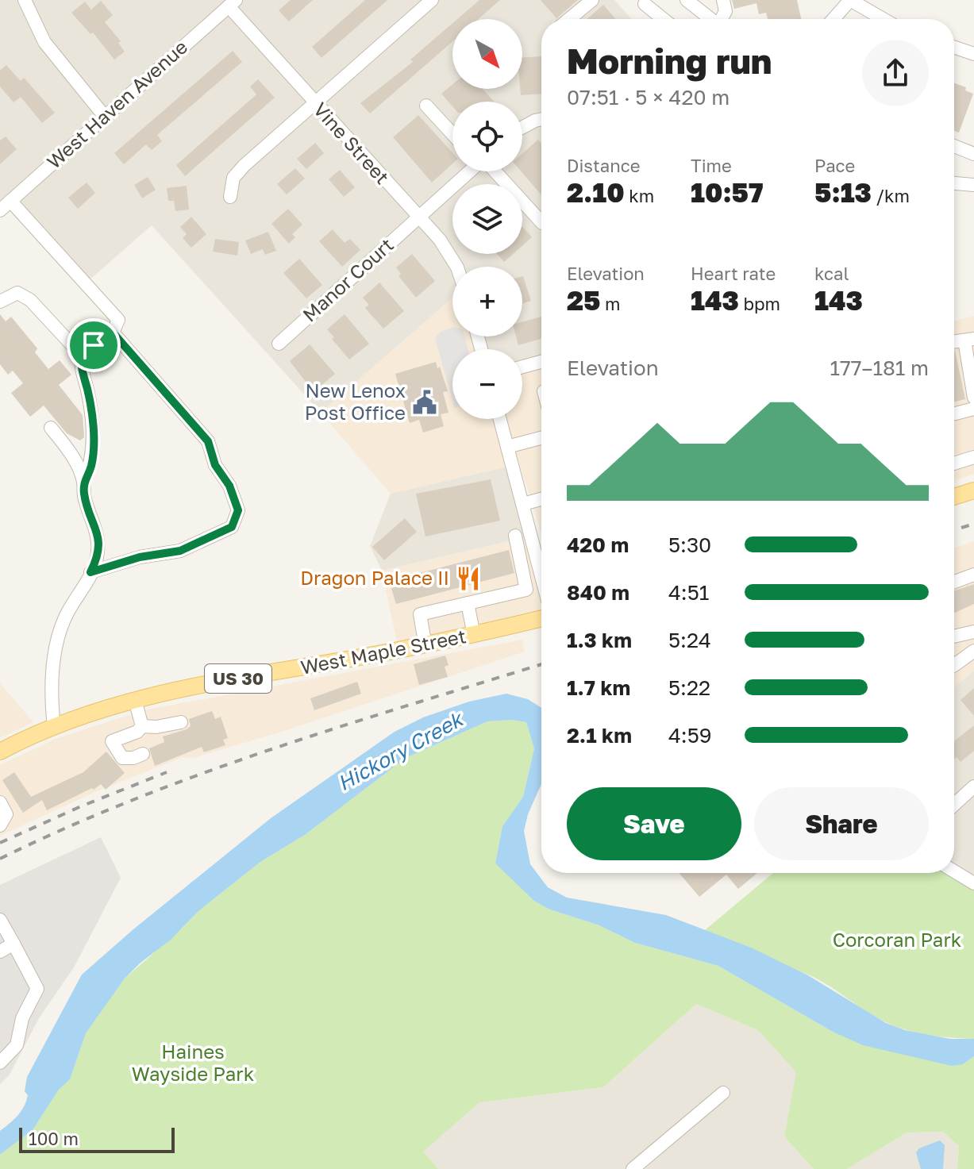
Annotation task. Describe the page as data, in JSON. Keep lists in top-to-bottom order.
{
  "streets": {
    "main road": ["West Maple Street", "US 30"],
    "street": ["West Haven Avenue", "Vine Street", "Manor Court"]
  },
  "crossings": [
    ["West Haven Avenue", "Vine Street"],
    ["Vine Street", "Manor Court"]
  ],
  "water": ["Hickory Creek"],
  "parks": ["Corcoran Park", "Haines Wayside Park"],
  "places": {
    "public building": ["New Lenox Post Office"],
    "restaurant": ["Dragon Palace II"]
  },
  "scale_bar": "100 m",
  "north": "bottom right",
  "page": {
    "map_buttons": ["+", "−"],
    "heading": ["Morning run", "07:51 · 5 × 420 m"],
    "stats": [
      ["Distance", "2.10 km"],
      ["Time", "10:57"],
      ["Pace", "5:13 /km"],
      ["Elevation", "25 m"],
      ["Heart rate", "143 bpm"],
      ["kcal", "143"]
    ],
    "chart": ["Elevation", "177–181 m"],
    "list": [
      {
        "name": "420 m",
        "note": "5:30"
      },
      {
        "name": "840 m",
        "note": "4:51"
      },
      {
        "name": "1.3 km",
        "note": "5:24"
      },
      {
        "name": "1.7 km",
        "note": "5:22"
      },
      {
        "name": "2.1 km",
        "note": "4:59"
      }
    ],
    "buttons": ["Save", "Share"],
    "scale": "100 m"
  }
}
